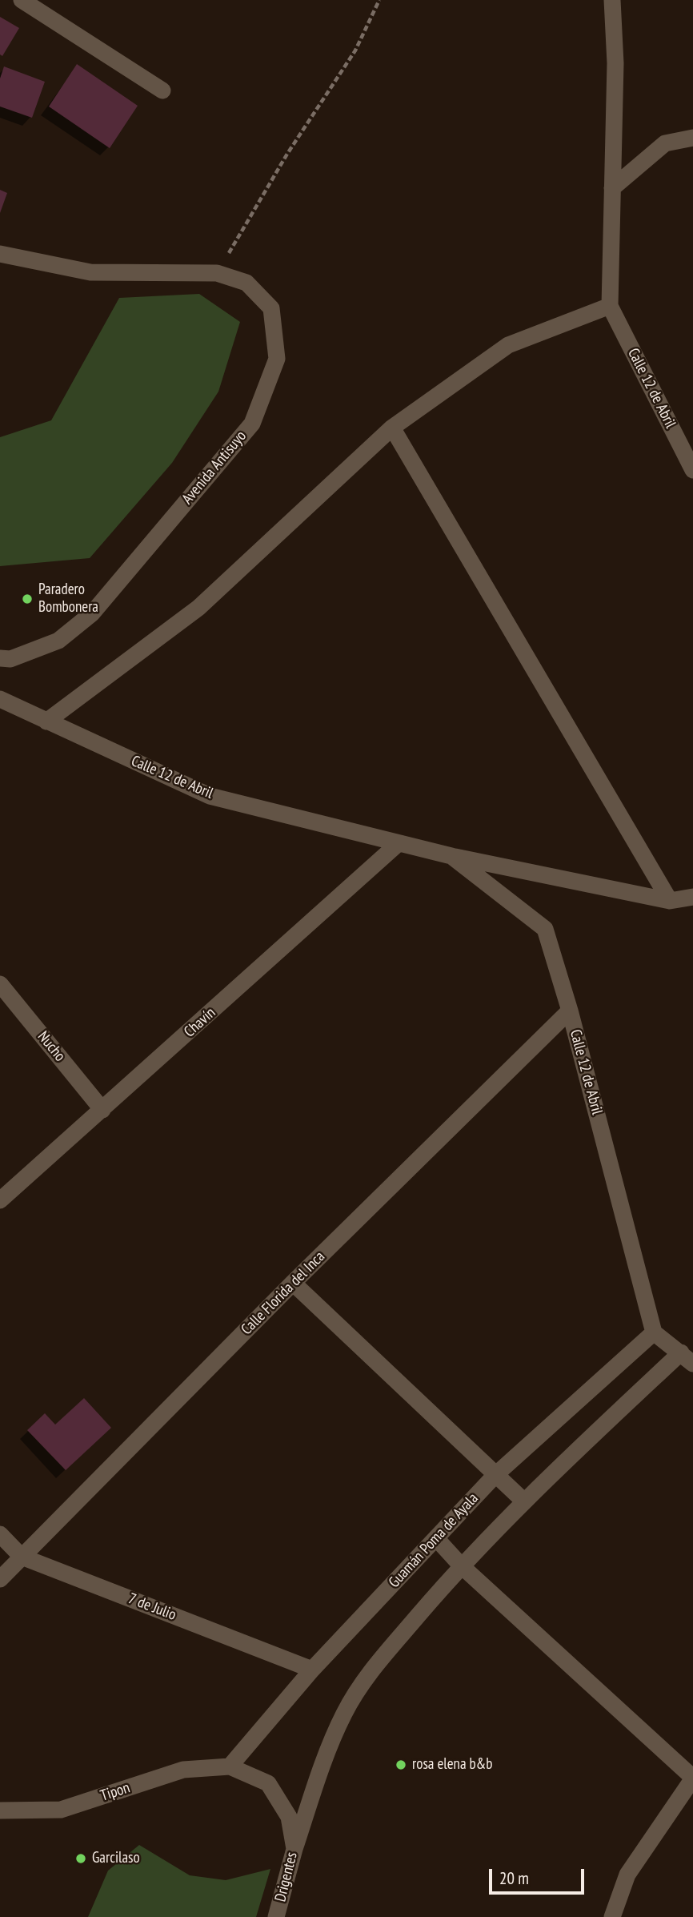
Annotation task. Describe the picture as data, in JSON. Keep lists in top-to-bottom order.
{
  "streets": {
    "street": [
      "Calle 12 de Abril",
      "Avenida Antisuyo",
      "Chavín",
      "Nucho",
      "Calle Florida del Inca",
      "Guamán Poma de Ayala",
      "7 de Julio",
      "Tipon",
      "Drigentes"
    ]
  },
  "crossings": [
    ["Calle 12 de Abril", "Chavín"],
    ["Calle 12 de Abril", "Calle Florida del Inca"],
    ["Calle 12 de Abril", "Guamán Poma de Ayala"],
    ["Chavín", "Nucho"],
    ["Calle Florida del Inca", "7 de Julio"],
    ["Guamán Poma de Ayala", "7 de Julio"],
    ["Guamán Poma de Ayala", "Tipon"],
    ["Guamán Poma de Ayala", "Drigentes"],
    ["Tipon", "Drigentes"]
  ],
  "places": ["Paradero Bombonera", "rosa elena b&b", "Garcilaso"],
  "scale_bar": "20 m"
}
